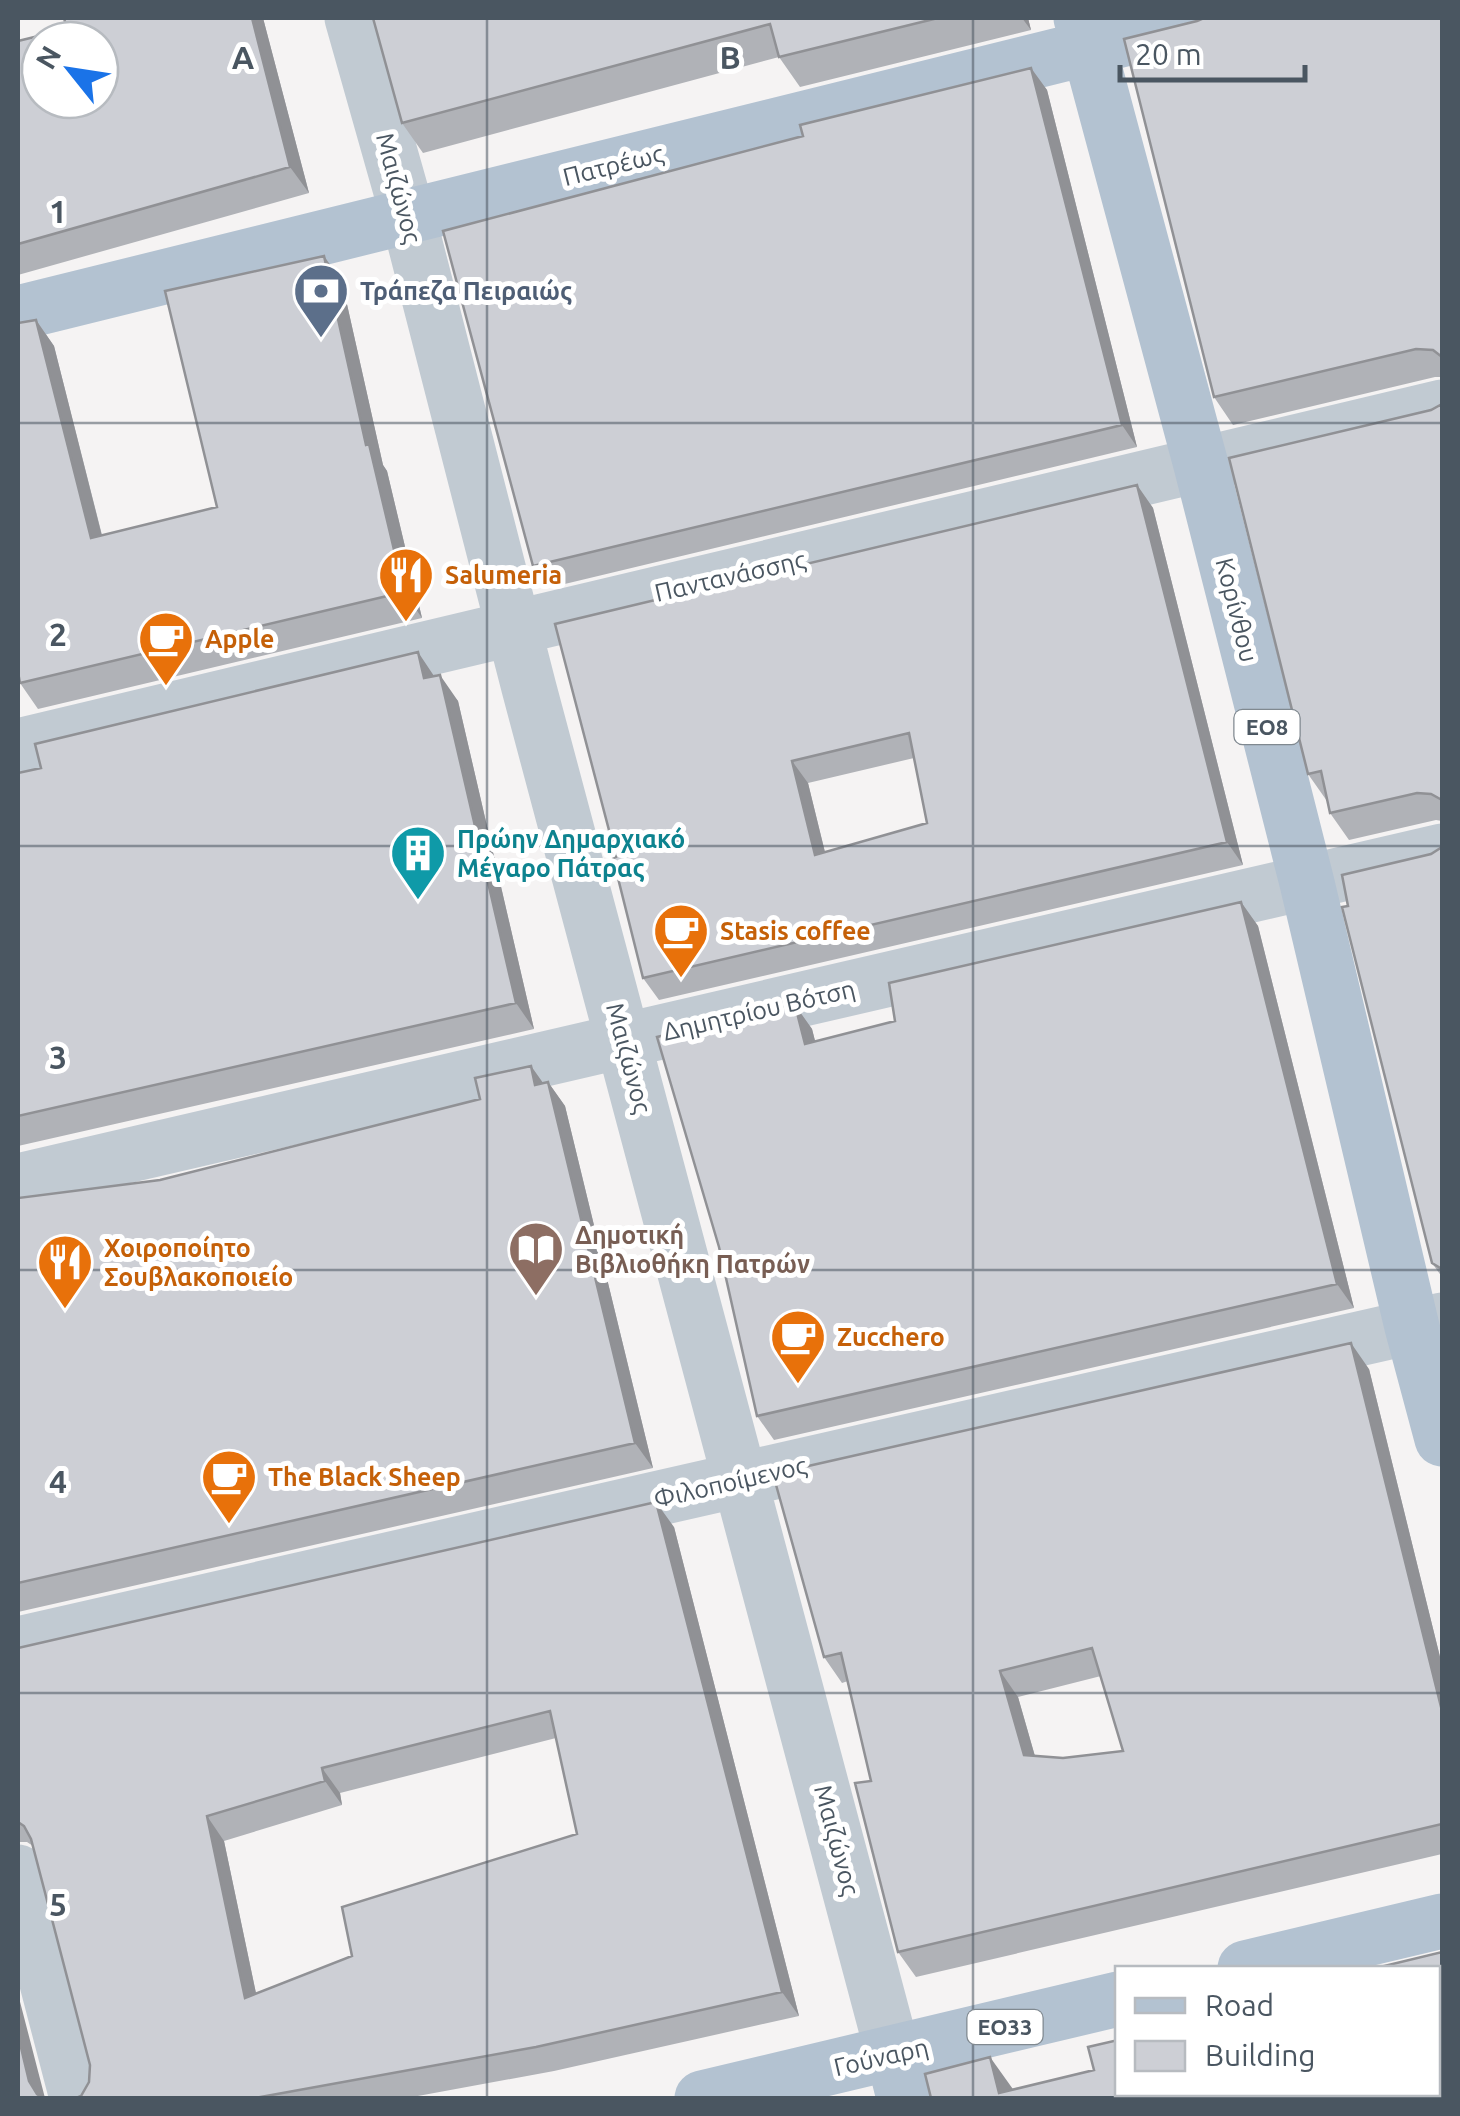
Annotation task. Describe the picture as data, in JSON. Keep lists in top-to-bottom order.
{
  "streets": {
    "main road": [
      "Πατρέως",
      "Κορίνθου",
      "ΕΟ8",
      "ΕΟ33",
      "Γούναρη"
    ],
    "street": [
      "Μαιζώνος",
      "Παντανάσσης",
      "Δημητρίου Βότση",
      "Φιλοποίμενος"
    ]
  },
  "crossings": [
    ["Πατρέως", "Μαιζώνος"],
    ["Πατρέως", "Κορίνθου"],
    ["Μαιζώνος", "Παντανάσσης"],
    ["Μαιζώνος", "Δημητρίου Βότση"],
    ["Μαιζώνος", "Φιλοποίμενος"],
    ["Μαιζώνος", "Γούναρη"],
    ["Παντανάσσης", "Κορίνθου"],
    ["Κορίνθου", "Δημητρίου Βότση"],
    ["Κορίνθου", "Φιλοποίμενος"]
  ],
  "places": {
    "bank": ["Τράπεζα Πειραιώς"],
    "restaurant": ["Salumeria", "Χοιροποίητο Σουβλακοποιείο"],
    "cafe": [
      "Apple",
      "Stasis coffee",
      "Zucchero",
      "The Black Sheep"
    ],
    "building": ["Πρώην Δημαρχιακό Μέγαρο Πάτρας"],
    "library": ["Δημοτική Βιβλιοθήκη Πατρών"]
  },
  "legend": ["Road", "Building"],
  "scale_bar": "20 m",
  "north": "top left",
  "grid": {
    "columns": ["A", "B"],
    "rows": [
      "1",
      "2",
      "3",
      "4",
      "5"
    ]
  }
}
